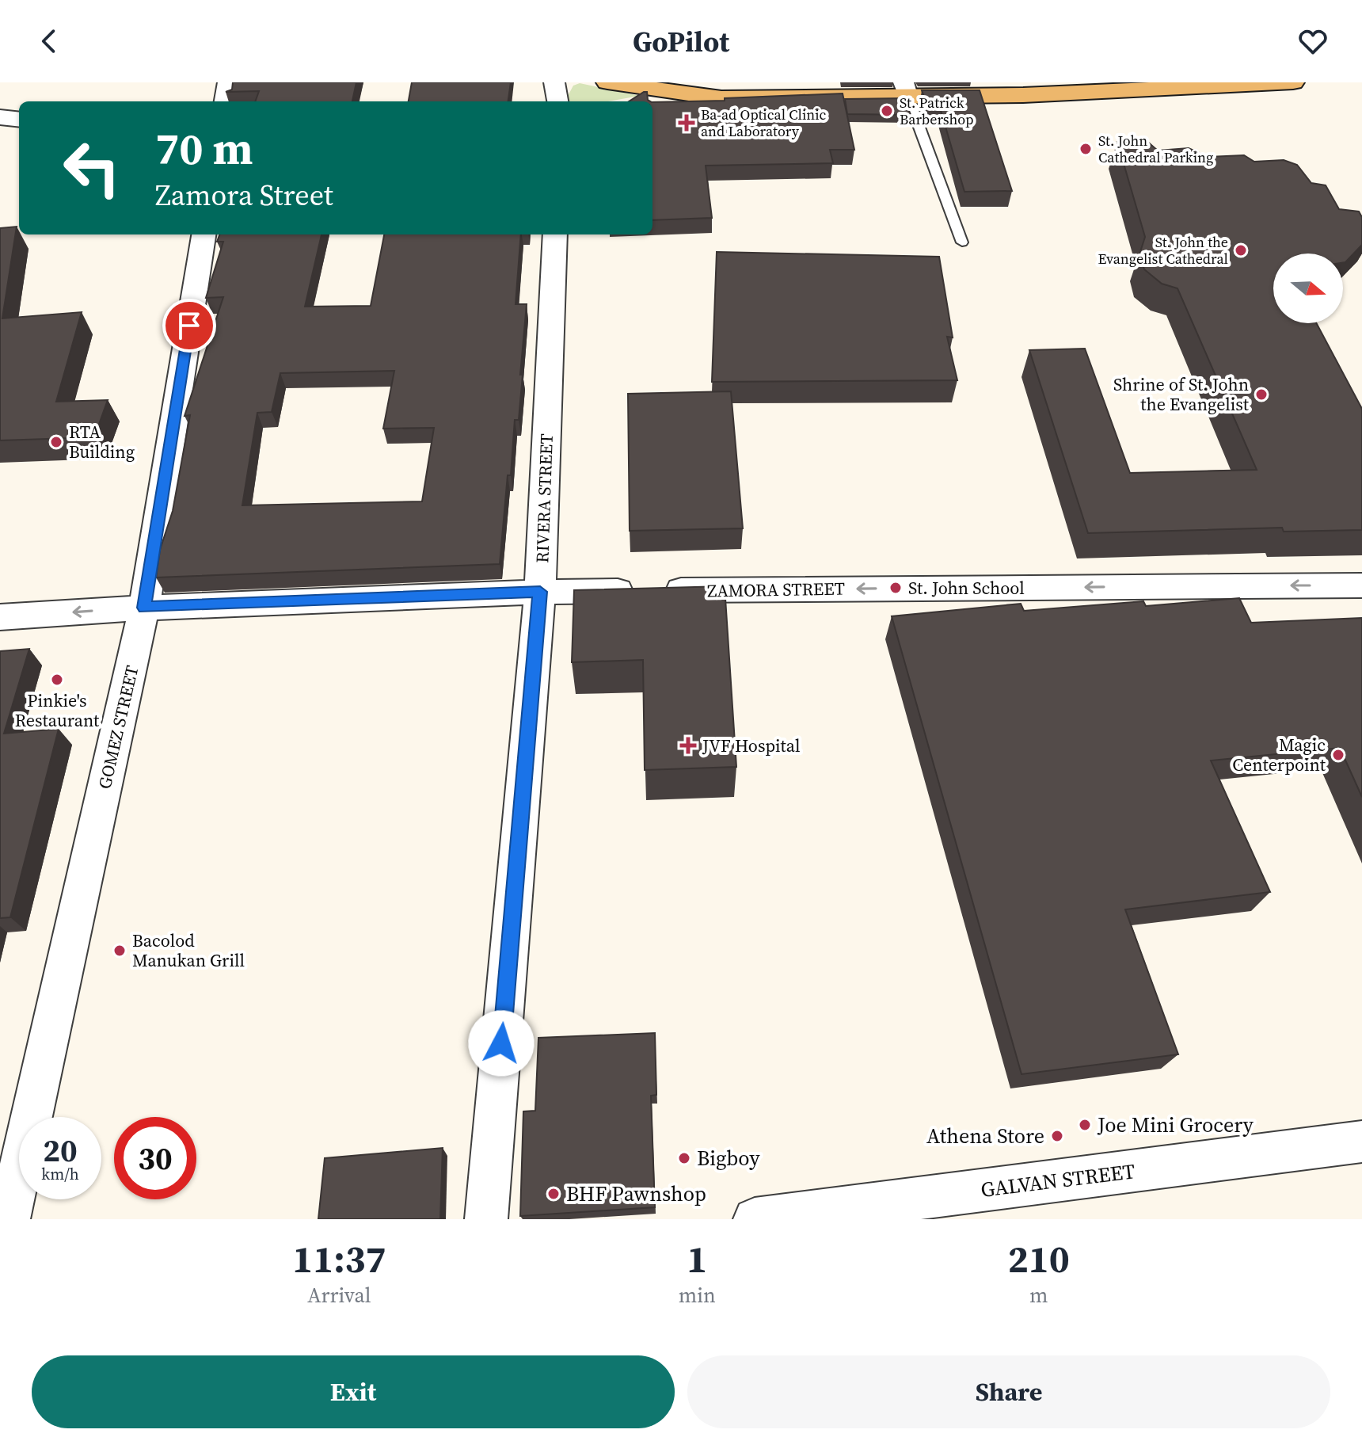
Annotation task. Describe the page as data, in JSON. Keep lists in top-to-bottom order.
{
  "streets": {
    "street": [
      "RIVERA STREET",
      "ZAMORA STREET",
      "GOMEZ STREET",
      "GALVAN STREET"
    ]
  },
  "crossings": [
    ["RIVERA STREET", "ZAMORA STREET"],
    ["ZAMORA STREET", "GOMEZ STREET"]
  ],
  "one_way": ["ZAMORA STREET"],
  "places": {
    "other": [
      "St. Patrick Barbershop",
      "St. John Cathedral Parking",
      "St. John the Evangelist Cathedral",
      "Shrine of St. John the Evangelist",
      "RTA Building",
      "St. John School",
      "Pinkie's Restaurant",
      "Magic Centerpoint",
      "Bacolod Manukan Grill",
      "Joe Mini Grocery",
      "Athena Store",
      "Bigboy",
      "BHF Pawnshop"
    ],
    "health": ["Ba-ad Optical Clinic and Laboratory", "JVF Hospital"]
  },
  "north": "right",
  "page": {
    "header": "GoPilot",
    "turn": ["70 m", "Zamora Street"],
    "speed": "20 km/h",
    "limit": "30",
    "eta": [
      "11:37",
      "Arrival",
      "1",
      "min",
      "210",
      "m"
    ],
    "buttons": ["Exit", "Share"]
  }
}
